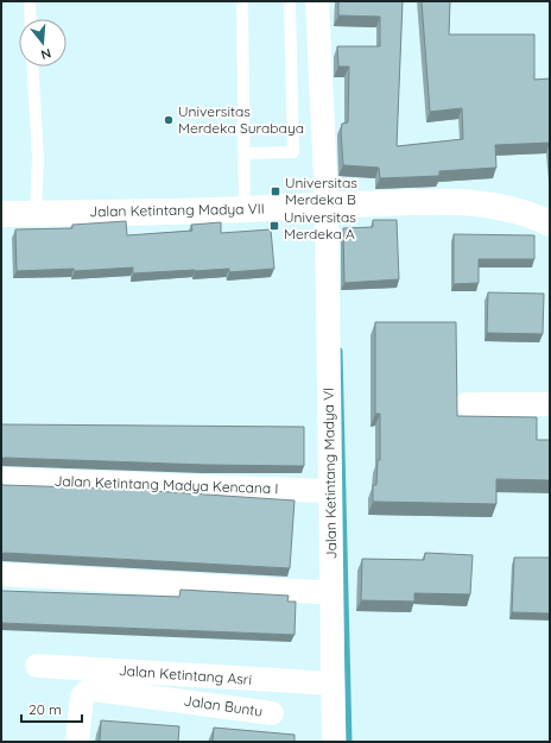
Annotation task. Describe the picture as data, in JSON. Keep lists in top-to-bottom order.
{
  "streets": {
    "street": [
      "Jalan Ketintang Madya VII",
      "Jalan Ketintang Madya VI",
      "Jalan Ketintang Madya Kencana I",
      "Jalan Ketintang Asri",
      "Jalan Buntu"
    ]
  },
  "crossings": [
    ["Jalan Ketintang Madya VII", "Jalan Ketintang Madya VI"],
    ["Jalan Ketintang Madya VI", "Jalan Ketintang Madya Kencana I"],
    ["Jalan Ketintang Madya VI", "Jalan Ketintang Asri"]
  ],
  "places": {
    "other": ["Universitas Merdeka Surabaya"],
    "transit": ["Universitas Merdeka B", "Universitas Merdeka A"]
  },
  "scale_bar": "20 m",
  "north": "bottom"
}
